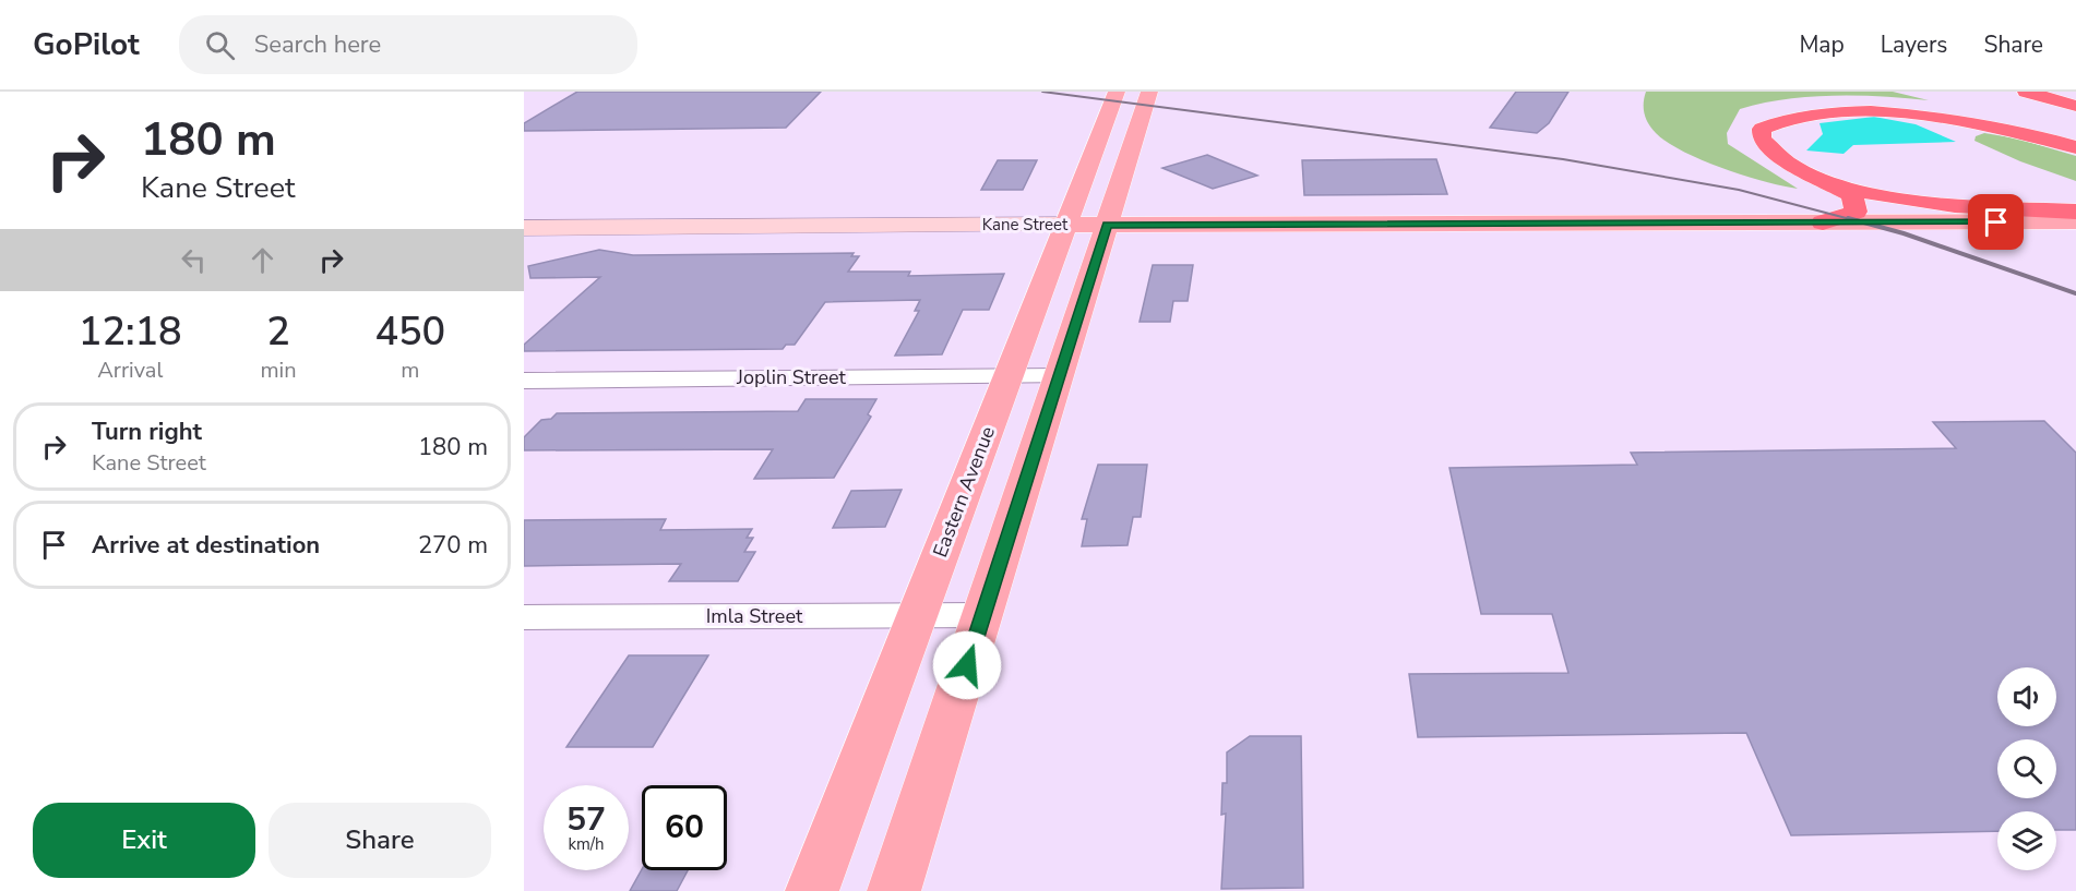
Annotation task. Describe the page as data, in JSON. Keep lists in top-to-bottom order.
{
  "streets": {
    "main road": ["Kane Street", "Eastern Avenue"],
    "street": ["Joplin Street", "Imla Street"]
  },
  "crossings": [
    ["Kane Street", "Eastern Avenue"],
    ["Joplin Street", "Eastern Avenue"],
    ["Eastern Avenue", "Imla Street"]
  ],
  "page": {
    "header": "GoPilot",
    "search": "Search here",
    "nav": ["Map", "Layers", "Share"],
    "turn": ["180 m", "Kane Street"],
    "eta": [
      "12:18",
      "Arrival",
      "2",
      "min",
      "450",
      "m"
    ],
    "list": [
      {
        "name": "Turn right",
        "note": "Kane Street",
        "value": "180 m"
      },
      {
        "name": "Arrive at destination",
        "value": "270 m"
      }
    ],
    "speed": "57 km/h",
    "limit": "60",
    "buttons": ["Exit", "Share"]
  }
}
